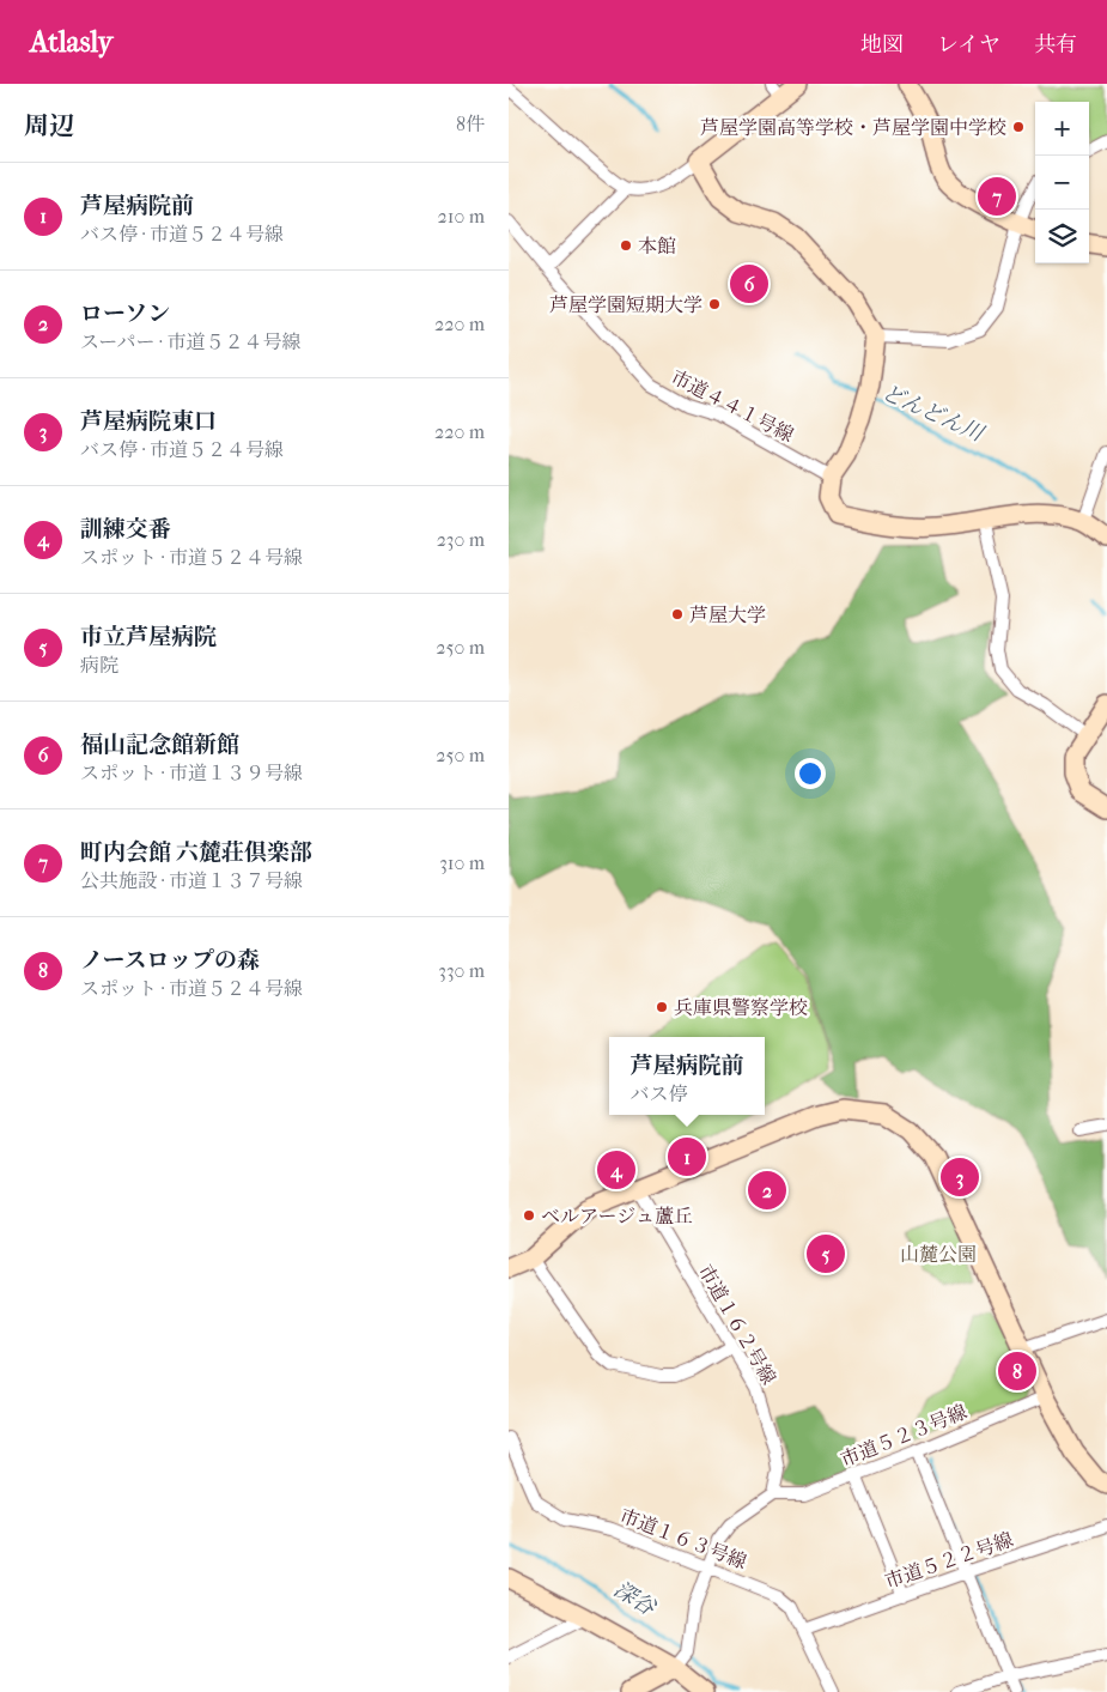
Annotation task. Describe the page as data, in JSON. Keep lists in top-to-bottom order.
{
  "streets": {
    "street": [
      "市道４４１号線",
      "市道１６２号線",
      "市道５２３号線",
      "市道１６３号線",
      "市道５２２号線"
    ]
  },
  "crossings": [
    ["市道１６２号線", "市道５２３号線"],
    ["市道１６３号線", "市道５２２号線"]
  ],
  "water": ["どんどん川", "深谷"],
  "parks": ["山麓公園"],
  "places": [
    "芦屋学園高等学校・芦屋学園中学校",
    "本館",
    "芦屋学園短期大学",
    "芦屋大学",
    "兵庫県警察学校",
    "ベルアージュ蘆丘"
  ],
  "page": {
    "header": "Atlasly",
    "nav": ["地図", "レイヤ", "共有"],
    "heading": ["周辺", "8件"],
    "map_buttons": ["+", "−"],
    "list": [
      {
        "mark": "1",
        "name": "芦屋病院前",
        "note": "バス停 · 市道５２４号線",
        "value": "210 m"
      },
      {
        "mark": "2",
        "name": "ローソン",
        "note": "スーパー · 市道５２４号線",
        "value": "220 m"
      },
      {
        "mark": "3",
        "name": "芦屋病院東口",
        "note": "バス停 · 市道５２４号線",
        "value": "220 m"
      },
      {
        "mark": "4",
        "name": "訓練交番",
        "note": "スポット · 市道５２４号線",
        "value": "230 m"
      },
      {
        "mark": "5",
        "name": "市立芦屋病院",
        "note": "病院",
        "value": "250 m"
      },
      {
        "mark": "6",
        "name": "福山記念館新館",
        "note": "スポット · 市道１３９号線",
        "value": "250 m"
      },
      {
        "mark": "7",
        "name": "町内会館 六麓荘倶楽部",
        "note": "公共施設 · 市道１３７号線",
        "value": "310 m"
      },
      {
        "mark": "8",
        "name": "ノースロップの森",
        "note": "スポット · 市道５２４号線",
        "value": "330 m"
      }
    ],
    "pins": [
      "7",
      "6",
      "1",
      "4",
      "3",
      "2",
      "5",
      "8"
    ],
    "popup": ["芦屋病院前", "バス停"]
  }
}
